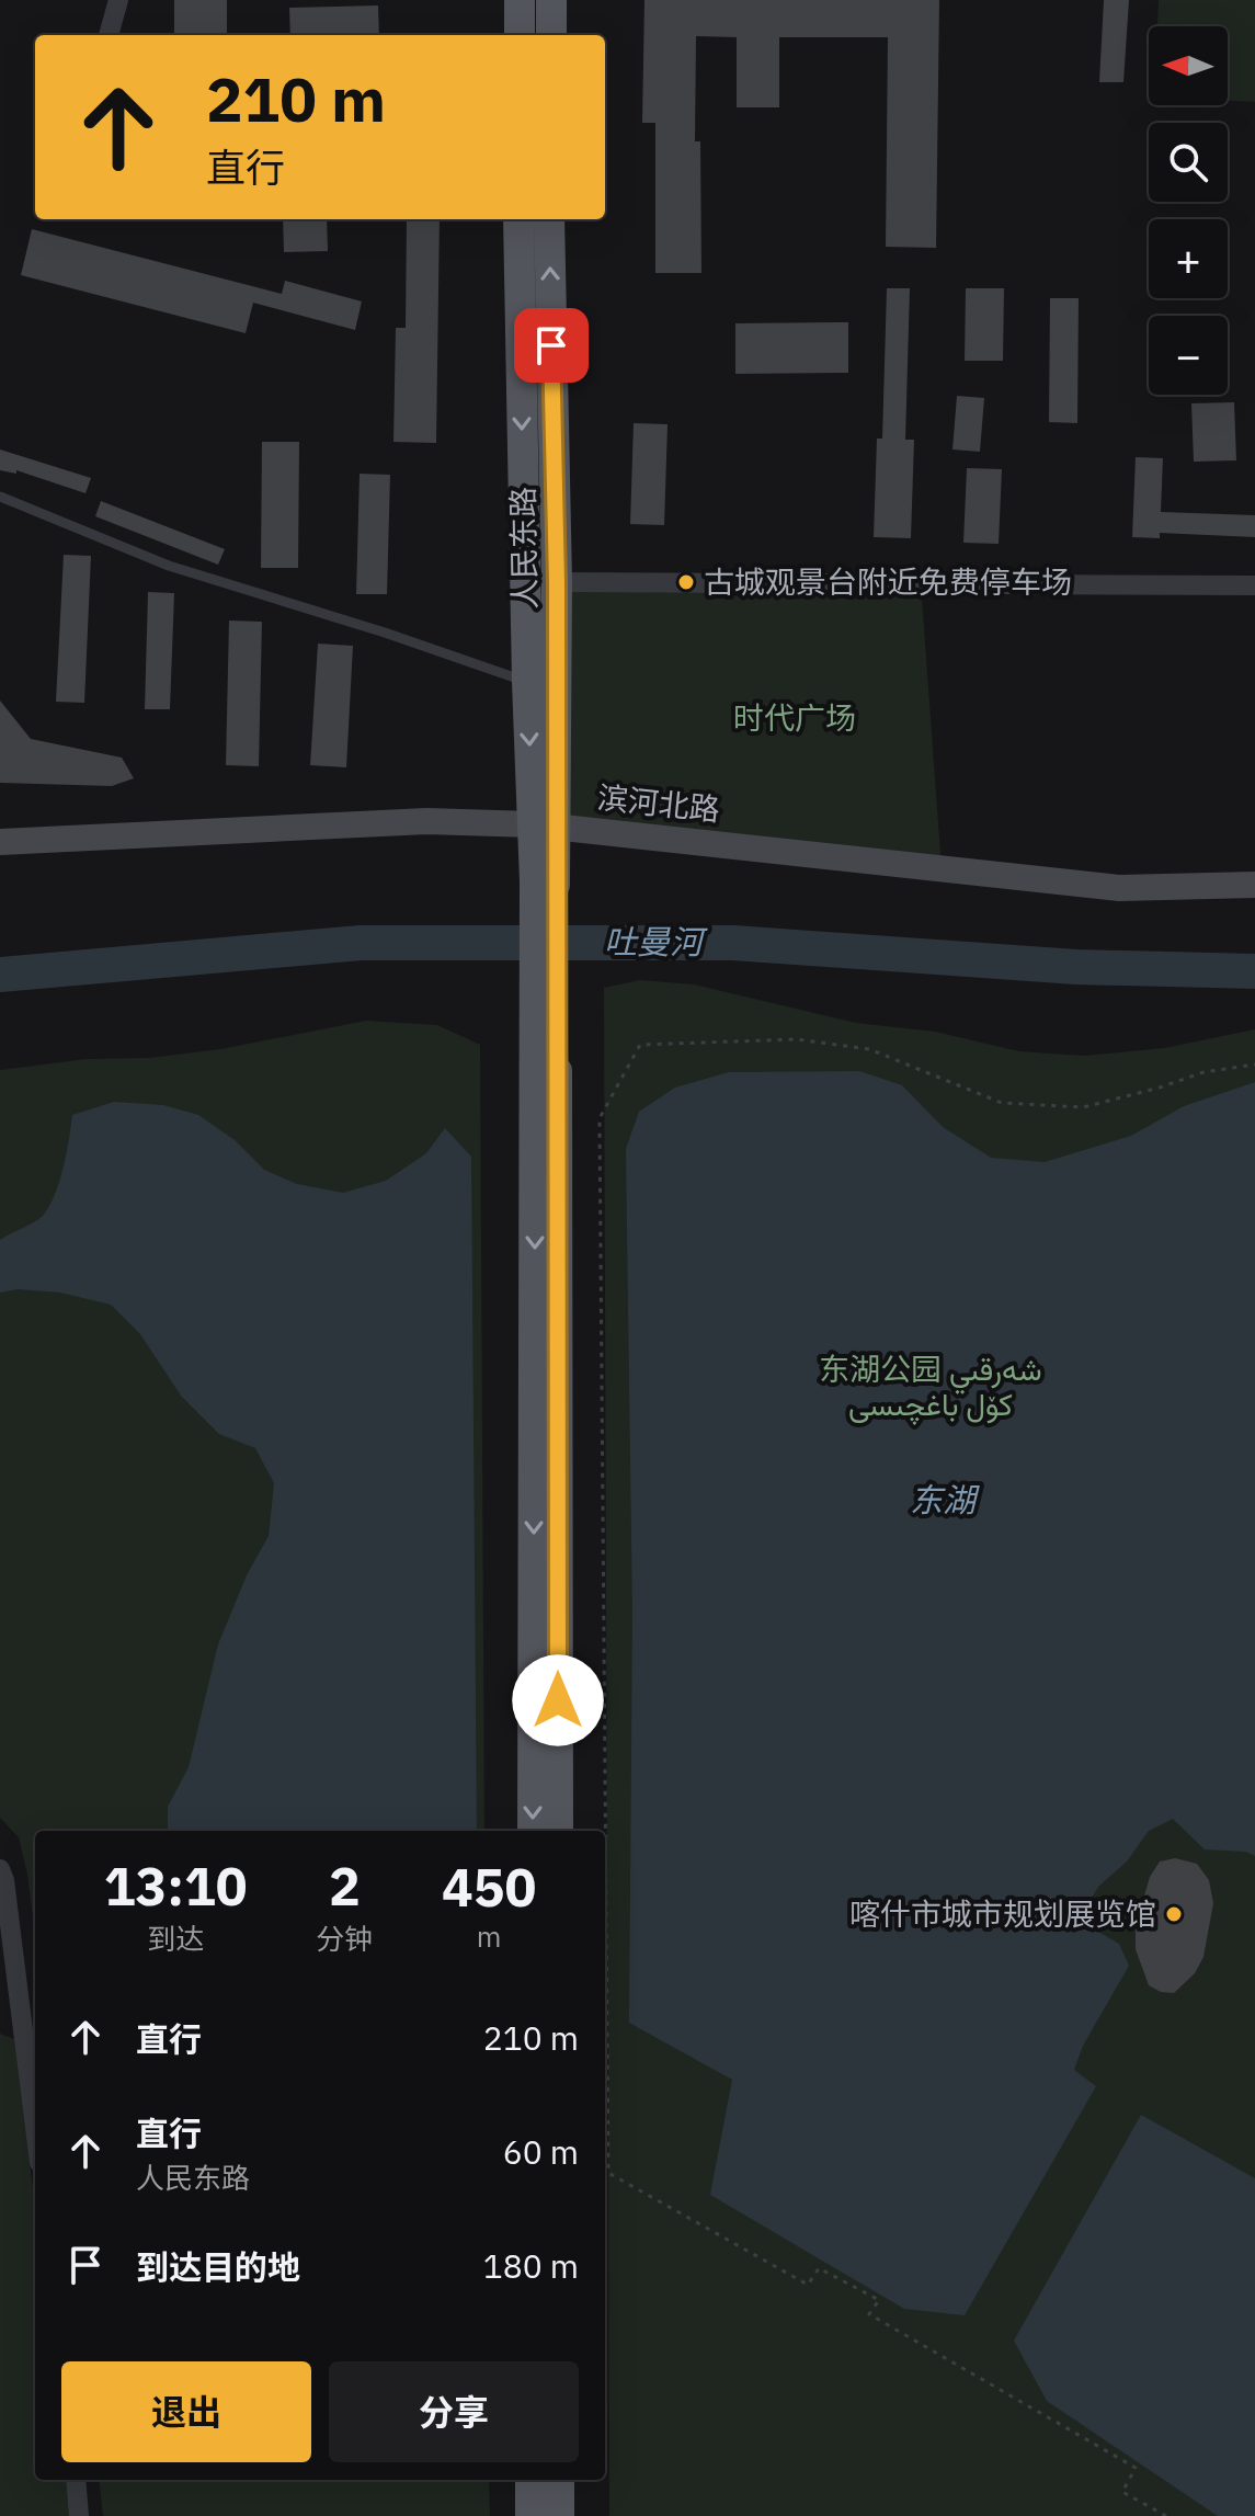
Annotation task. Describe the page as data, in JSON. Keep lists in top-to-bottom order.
{
  "streets": {
    "main road": ["人民东路", "滨河北路"]
  },
  "crossings": [
    ["人民东路", "滨河北路"]
  ],
  "water": ["吐曼河", "东湖"],
  "parks": ["时代广场", "东湖公园 شەرقىي كۆل باغچىسى"],
  "places": ["古城观景台附近免费停车场", "喀什市城市规划展览馆"],
  "north": "left",
  "page": {
    "map_buttons": ["+", "−"],
    "turn": ["210 m", "直行"],
    "eta": [
      "13:10",
      "到达",
      "2",
      "分钟",
      "450",
      "m"
    ],
    "list": [
      {
        "name": "直行",
        "value": "210 m"
      },
      {
        "name": "直行",
        "note": "人民东路",
        "value": "60 m"
      },
      {
        "name": "到达目的地",
        "value": "180 m"
      }
    ],
    "buttons": ["退出", "分享"]
  }
}
